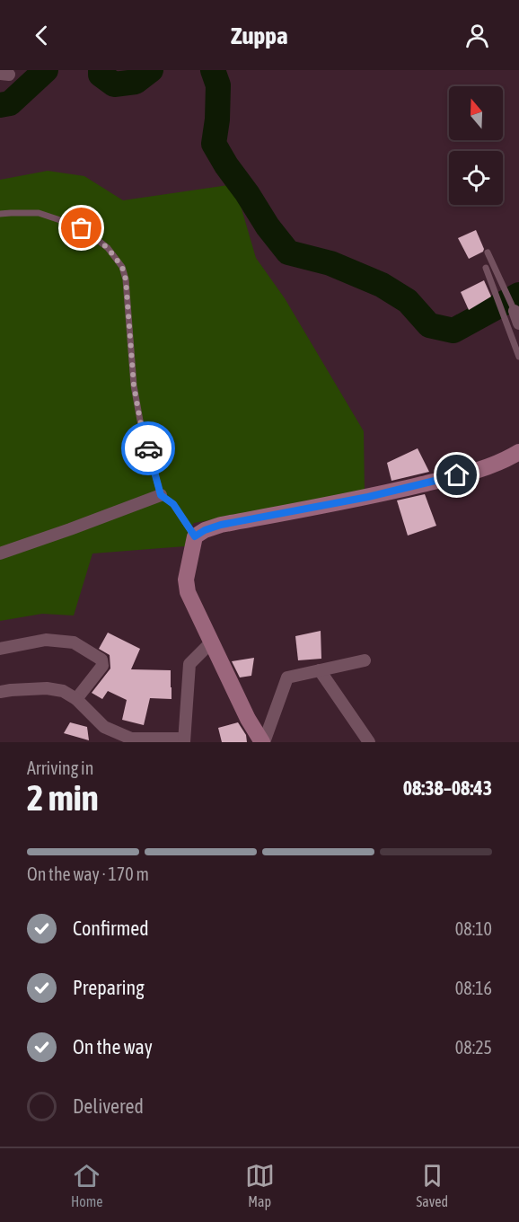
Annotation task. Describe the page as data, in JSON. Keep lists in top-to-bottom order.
{
  "north": "top",
  "page": {
    "header": "Zuppa",
    "heading": ["2 min", "Arriving in", "08:38–08:43"],
    "bar": "On the way · 170 m",
    "list": [
      ["Confirmed", "08:10"],
      ["Preparing", "08:16"],
      ["On the way", "08:25"],
      "Delivered"
    ],
    "tabs": ["Home", "Map", "Saved"]
  }
}
